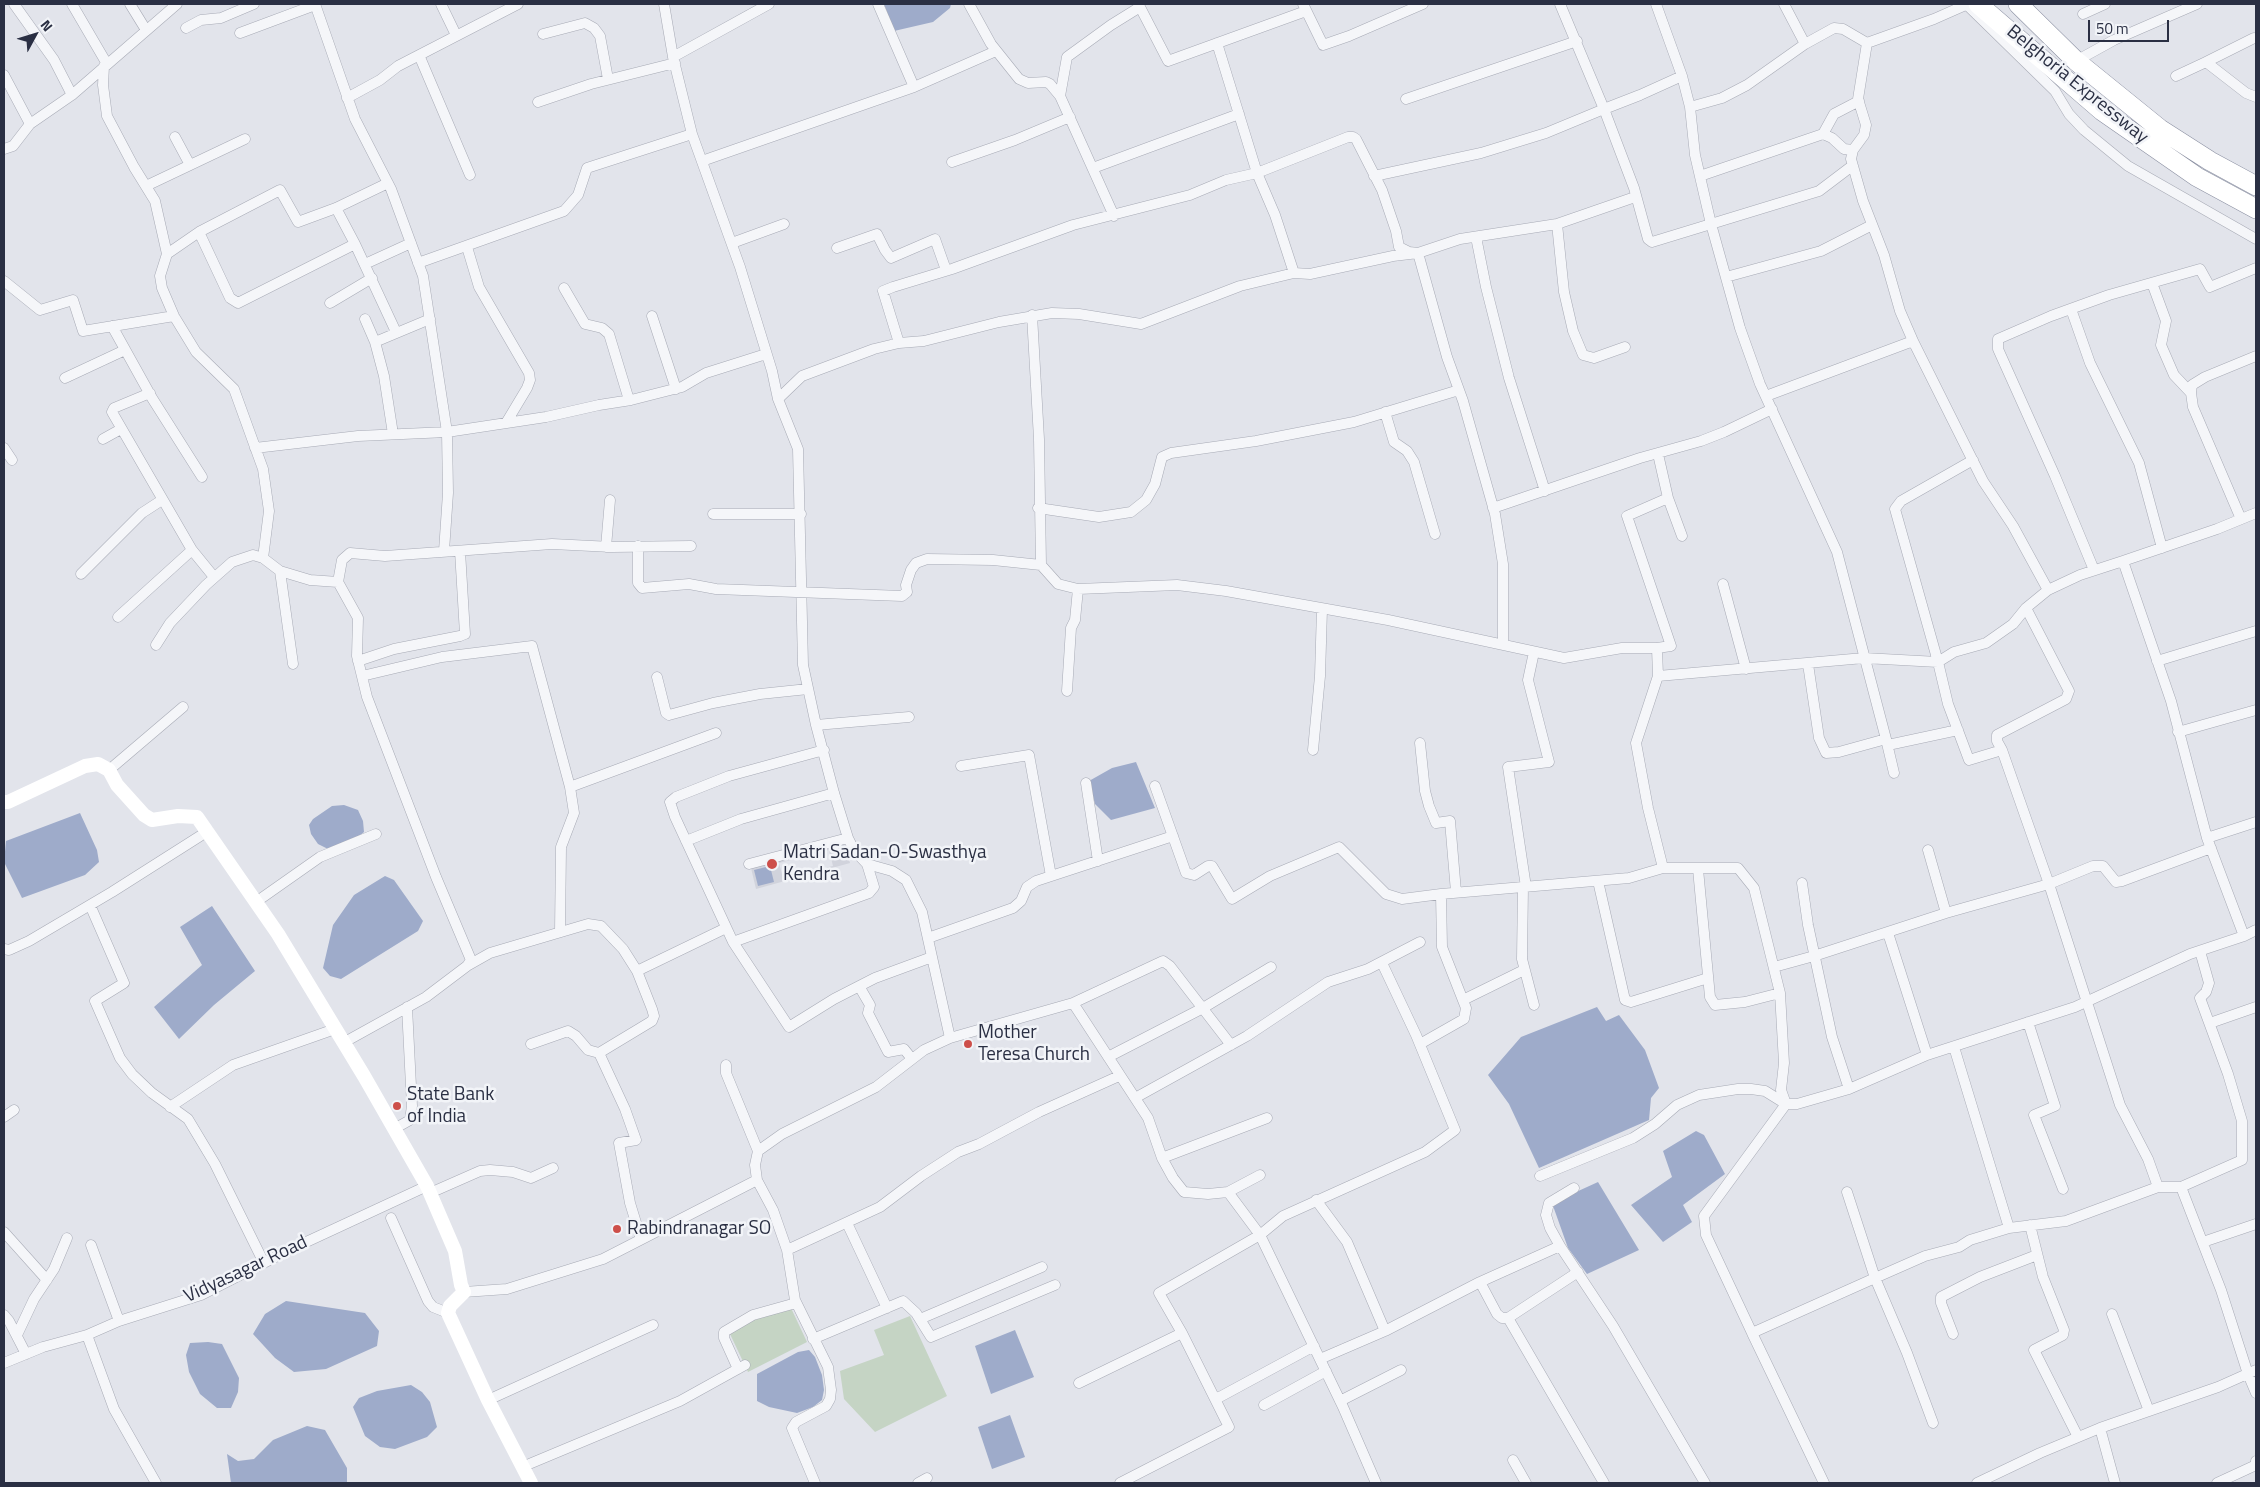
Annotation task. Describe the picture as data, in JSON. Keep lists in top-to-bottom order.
{
  "streets": {
    "highway": ["Belghoria Expressway"],
    "street": ["Vidyasagar Road"]
  },
  "places": [
    "Matri Sadan-O-Swasthya Kendra",
    "Mother Teresa Church",
    "State Bank of India",
    "Rabindranagar SO"
  ],
  "scale_bar": "50 m",
  "north": "top right"
}
